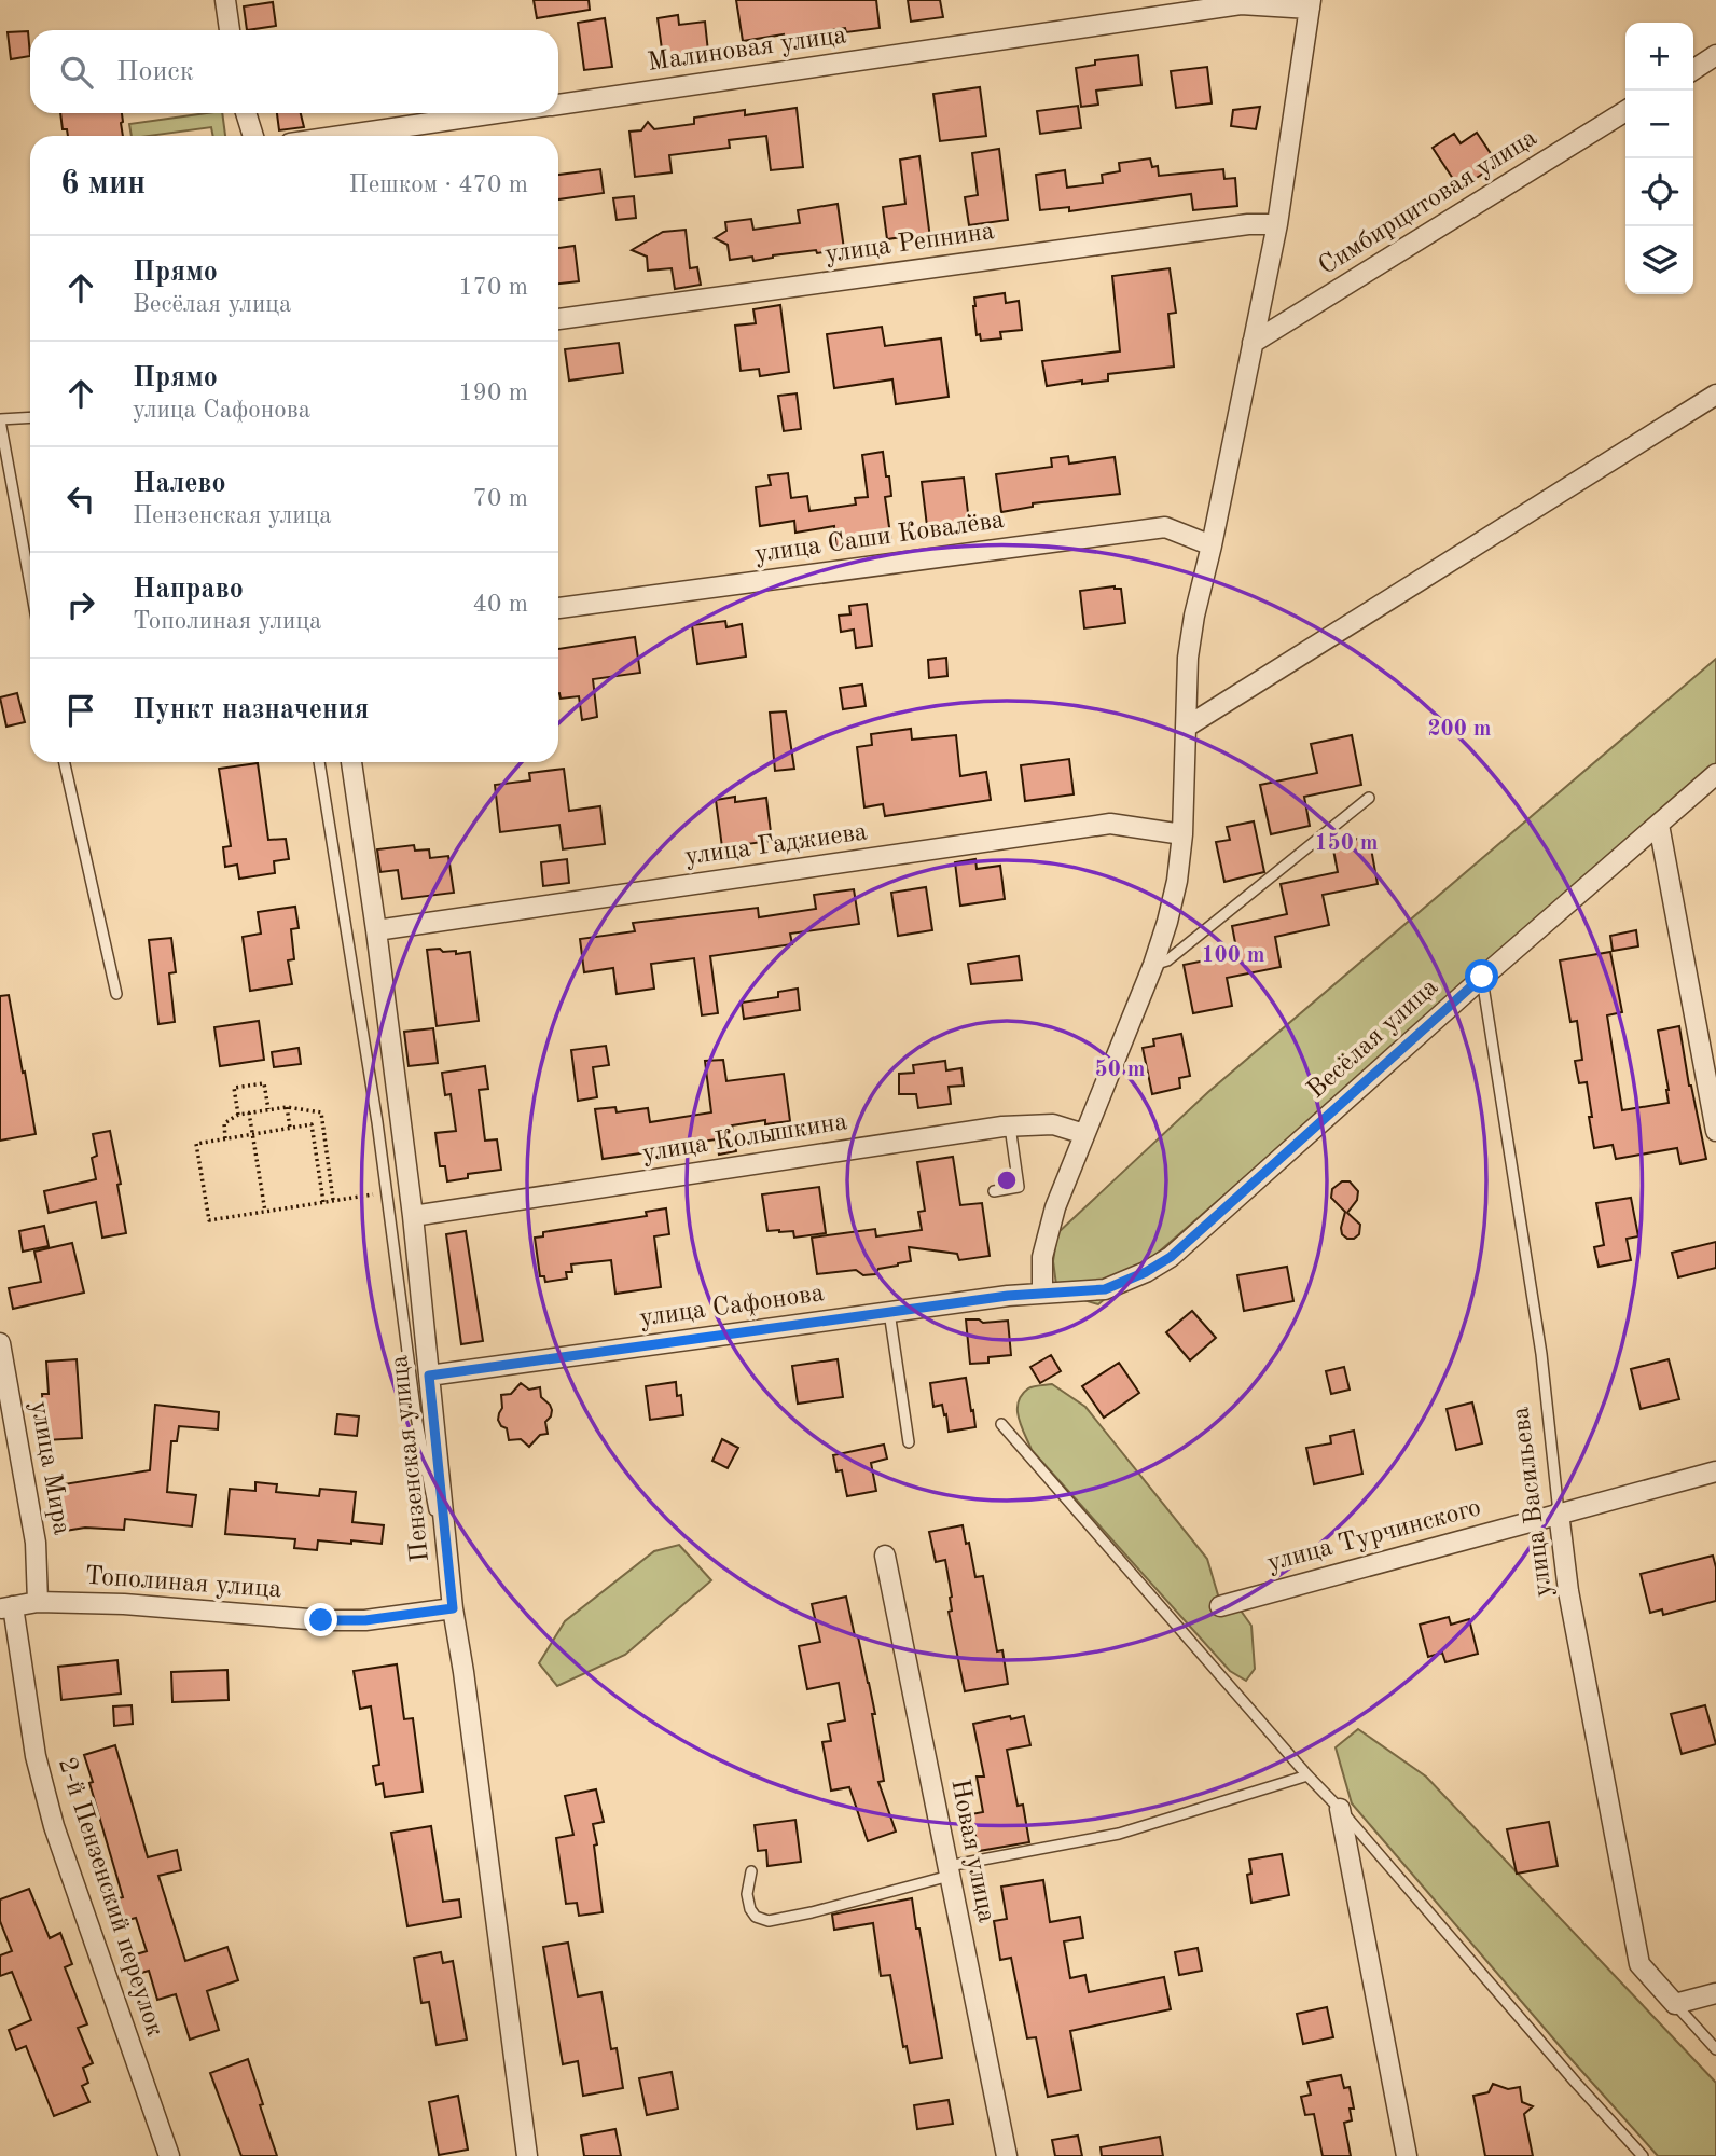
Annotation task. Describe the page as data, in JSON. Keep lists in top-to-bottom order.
{
  "streets": {
    "street": [
      "Малиновая улица",
      "Симбирцитовая улица",
      "улица Репнина",
      "улица Саши Ковалёва",
      "улица Гаджиева",
      "Весёлая улица",
      "улица Колышкина",
      "улица Сафонова",
      "Пензенская улица",
      "улица Мира",
      "улица Васильева",
      "улица Турчинского",
      "Тополиная улица",
      "Новая улица",
      "2-й Пензенский переулок"
    ]
  },
  "crossings": [
    ["улица Гаджиева", "Пензенская улица"],
    ["Весёлая улица", "улица Сафонова"],
    ["Весёлая улица", "улица Васильева"],
    ["улица Колышкина", "Пензенская улица"],
    ["улица Сафонова", "Пензенская улица"],
    ["Пензенская улица", "Тополиная улица"],
    ["улица Мира", "Тополиная улица"],
    ["улица Васильева", "улица Турчинского"],
    ["Тополиная улица", "2-й Пензенский переулок"]
  ],
  "page": {
    "map_buttons": ["+", "−"],
    "search": "Поиск",
    "heading": ["6 мин", "Пешком · 470 m"],
    "list": [
      ["Прямо", "Весёлая улица", "170 m"],
      ["Прямо", "улица Сафонова", "190 m"],
      ["Налево", "Пензенская улица", "70 m"],
      ["Направо", "Тополиная улица", "40 m"],
      "Пункт назначения"
    ]
  },
  "rings": [
    "200 m",
    "150 m",
    "100 m",
    "50 m"
  ]
}
